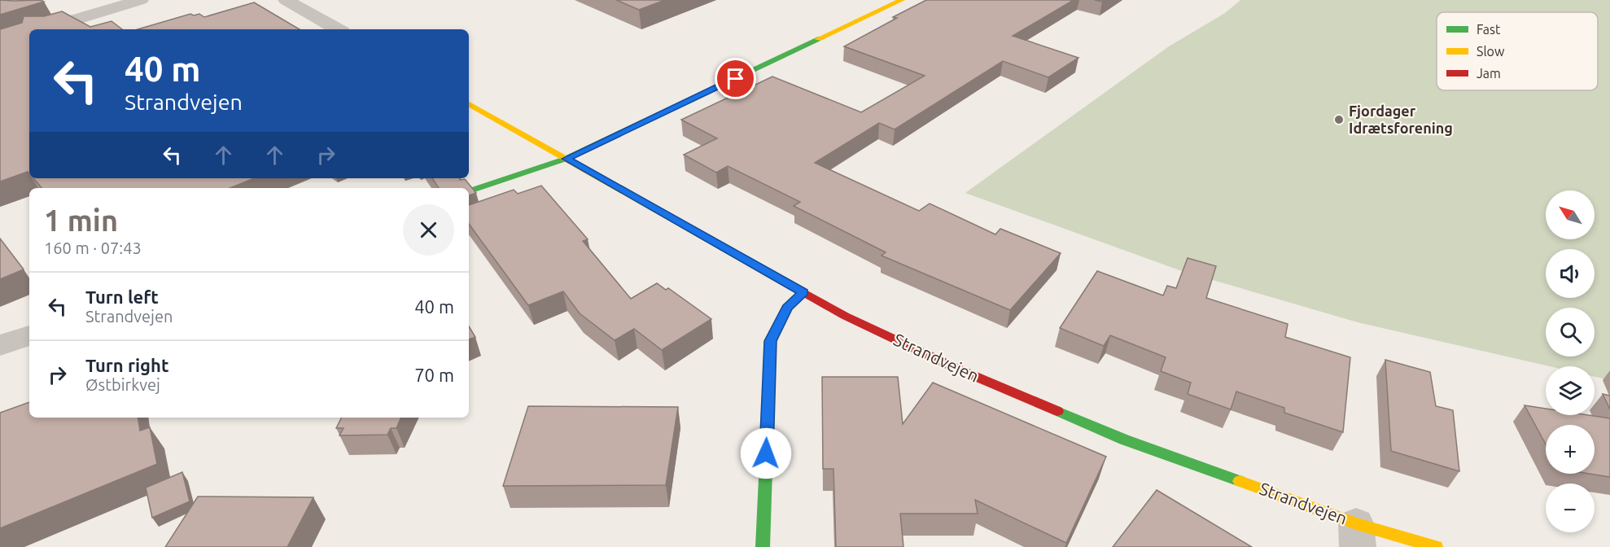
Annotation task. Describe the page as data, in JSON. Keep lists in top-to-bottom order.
{
  "streets": {
    "street": ["Strandvejen"]
  },
  "places": ["Fjordager Idrætsforening"],
  "legend": ["Fast", "Slow", "Jam"],
  "north": "top left",
  "page": {
    "turn": ["40 m", "Strandvejen"],
    "heading": ["1 min", "160 m · 07:43"],
    "map_buttons": ["+", "−"],
    "list": [
      {
        "name": "Turn left",
        "note": "Strandvejen",
        "value": "40 m"
      },
      {
        "name": "Turn right",
        "note": "Østbirkvej",
        "value": "70 m"
      }
    ]
  }
}
